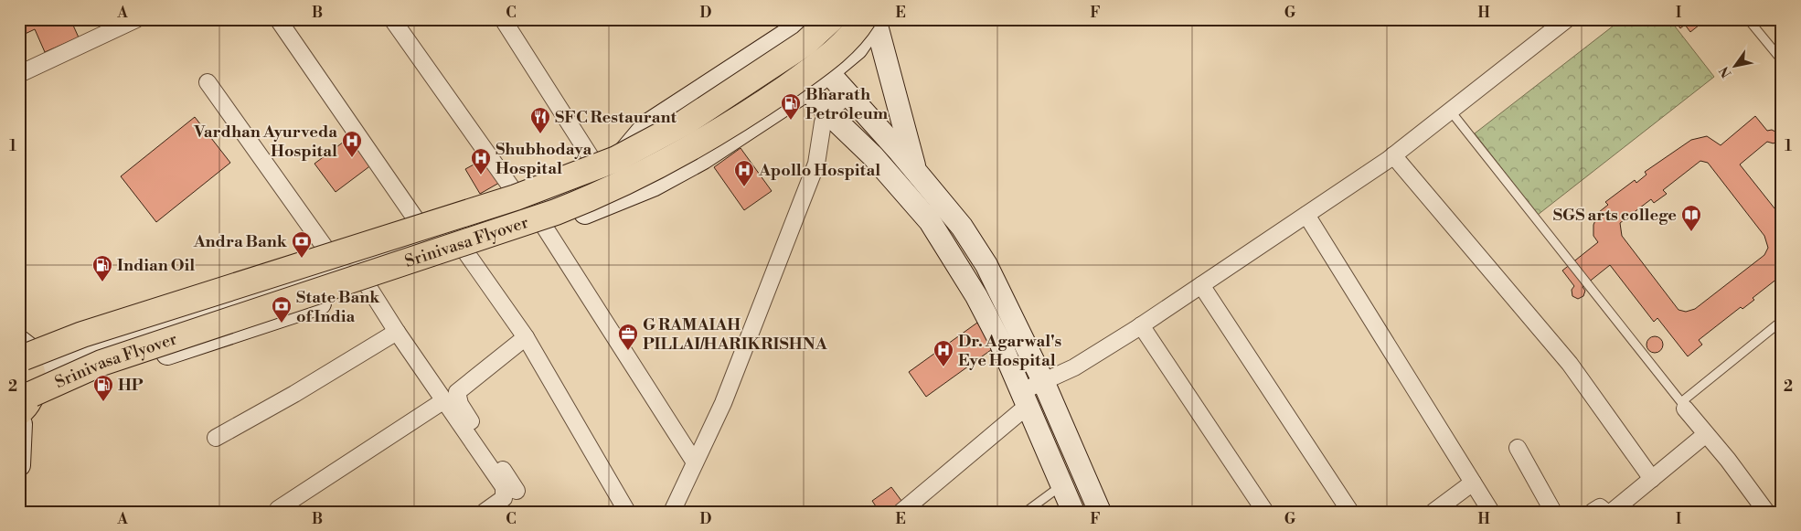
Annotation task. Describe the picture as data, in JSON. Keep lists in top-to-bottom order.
{
  "streets": {
    "main road": ["Srinivasa Flyover"]
  },
  "places": {
    "fuel station": ["Bharath Petroleum", "Indian Oil", "HP"],
    "restaurant": ["SFC Restaurant"],
    "hospital": [
      "Vardhan Ayurveda Hospital",
      "Shubhodaya Hospital",
      "Apollo Hospital",
      "Dr. Agarwal's Eye Hospital"
    ],
    "library": ["SGS arts college"],
    "bank": ["Andra Bank", "State Bank of India"],
    "office": ["G RAMAIAH PILLAI/HARIKRISHNA"]
  },
  "north": "bottom left",
  "grid": {
    "columns": [
      "A",
      "B",
      "C",
      "D",
      "E",
      "F",
      "G",
      "H",
      "I"
    ],
    "rows": ["1", "2"]
  }
}
